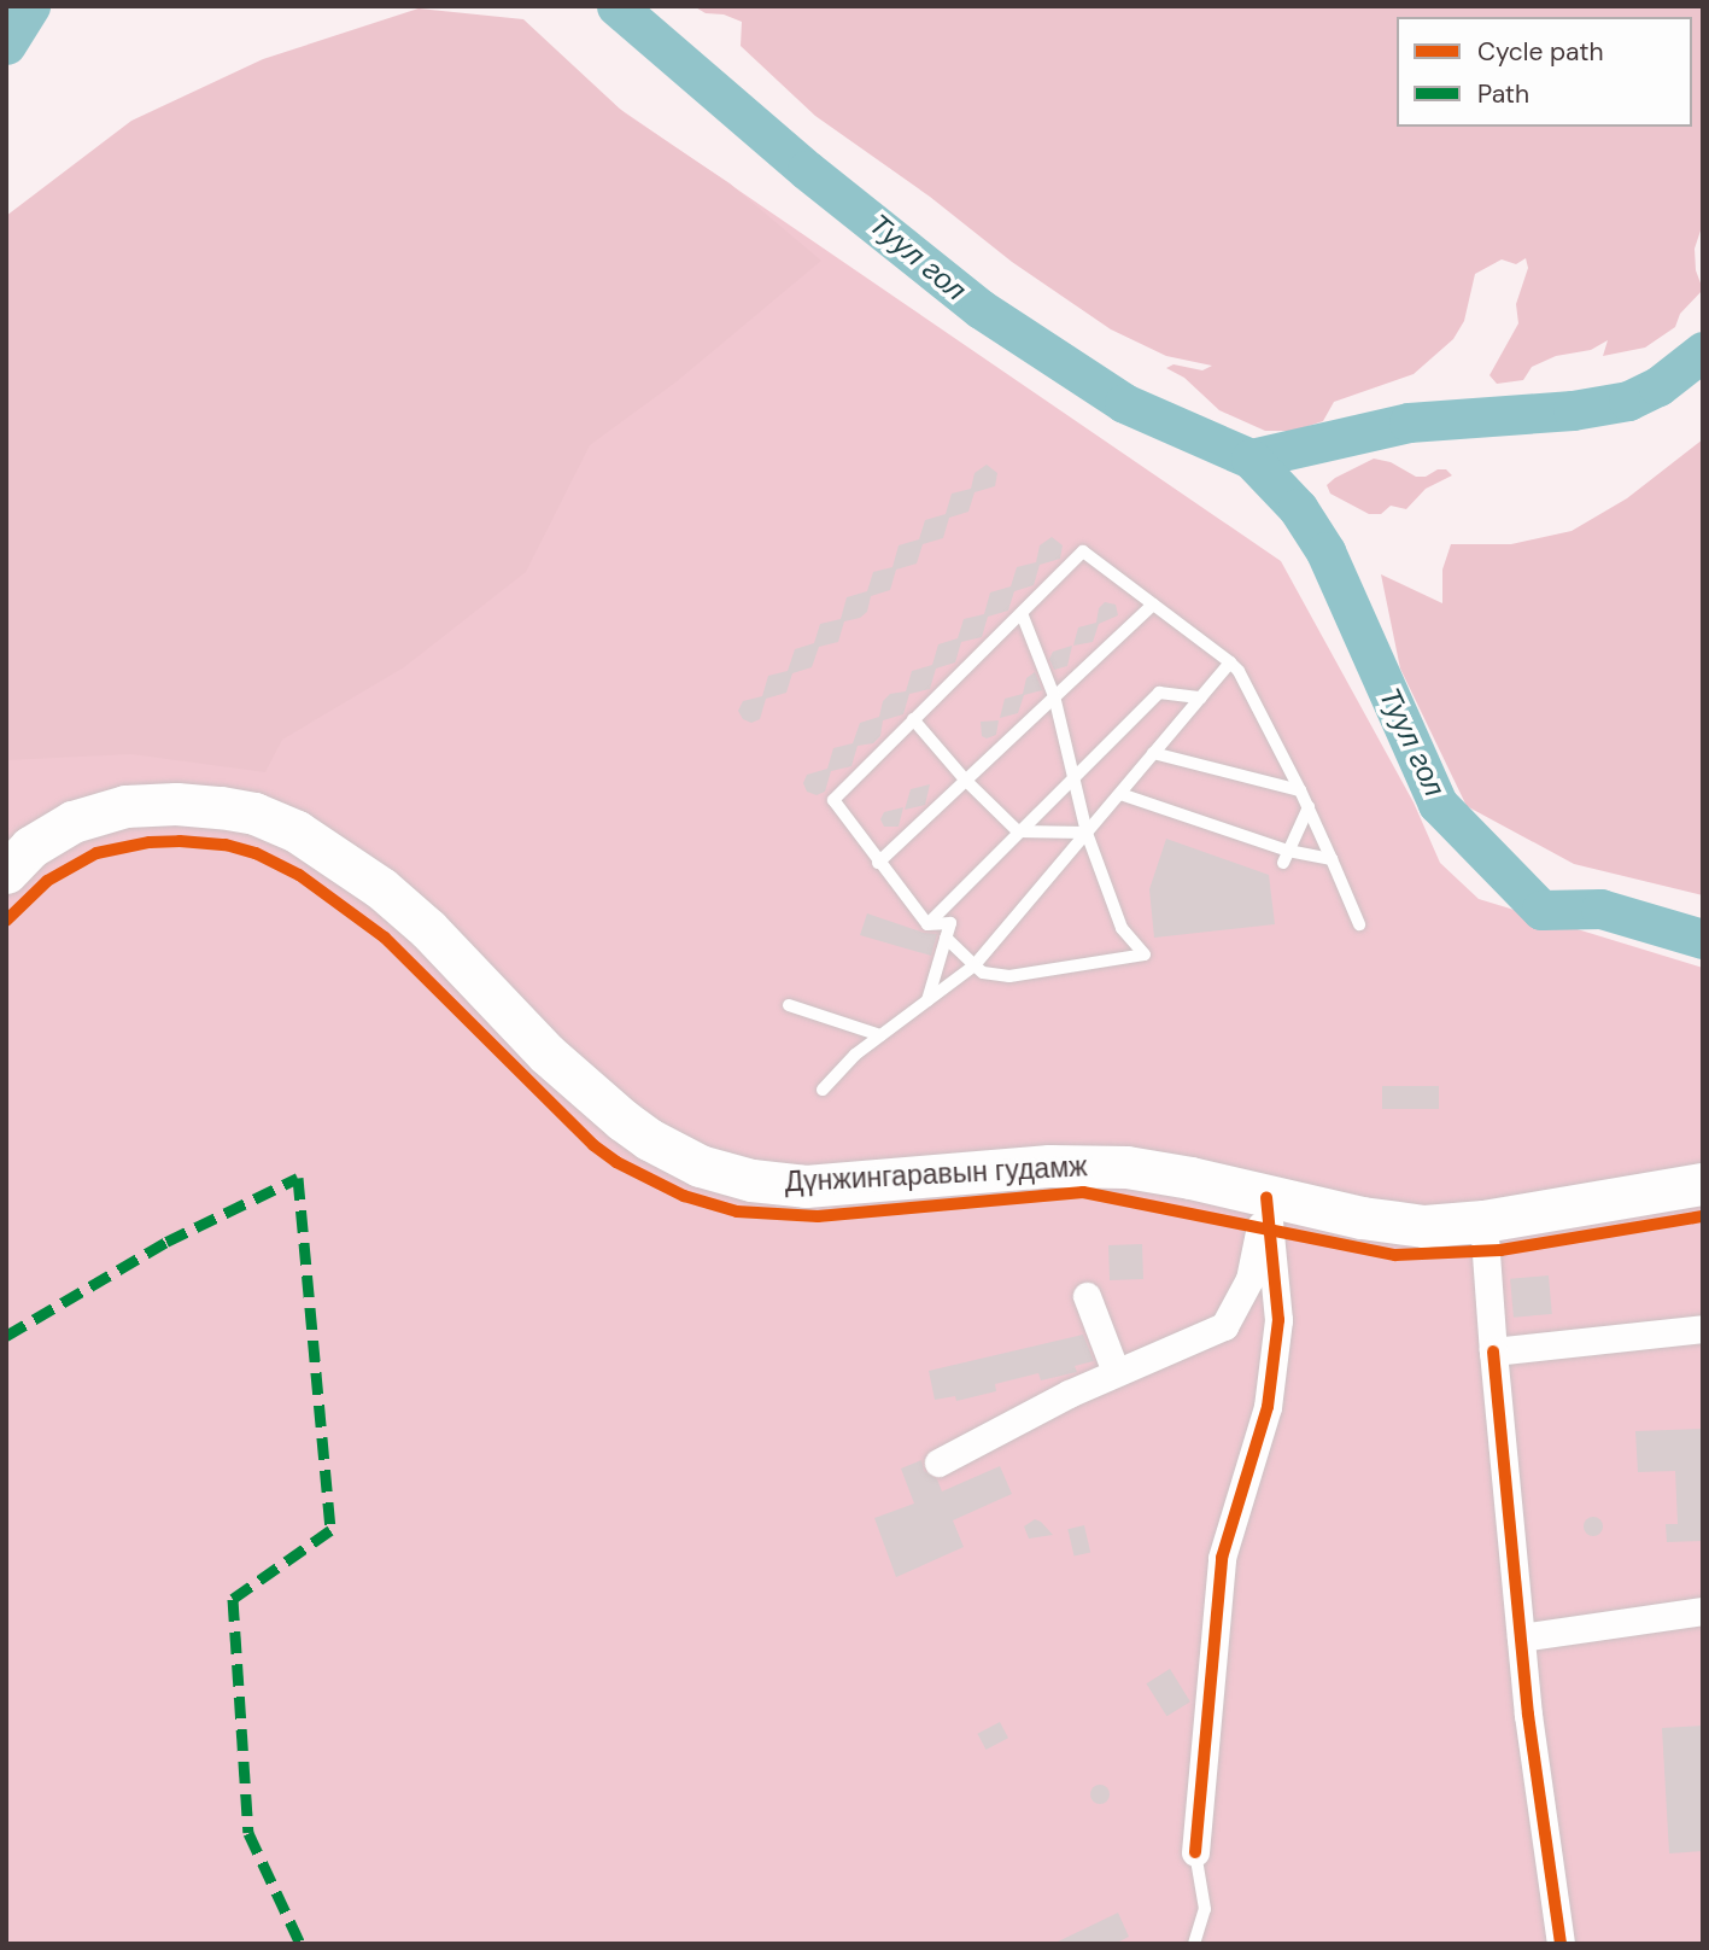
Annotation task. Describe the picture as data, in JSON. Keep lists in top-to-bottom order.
{
  "streets": {
    "main road": ["Дүнжингаравын гудамж"]
  },
  "water": ["Туул гол"],
  "legend": ["Cycle path", "Path"]
}
